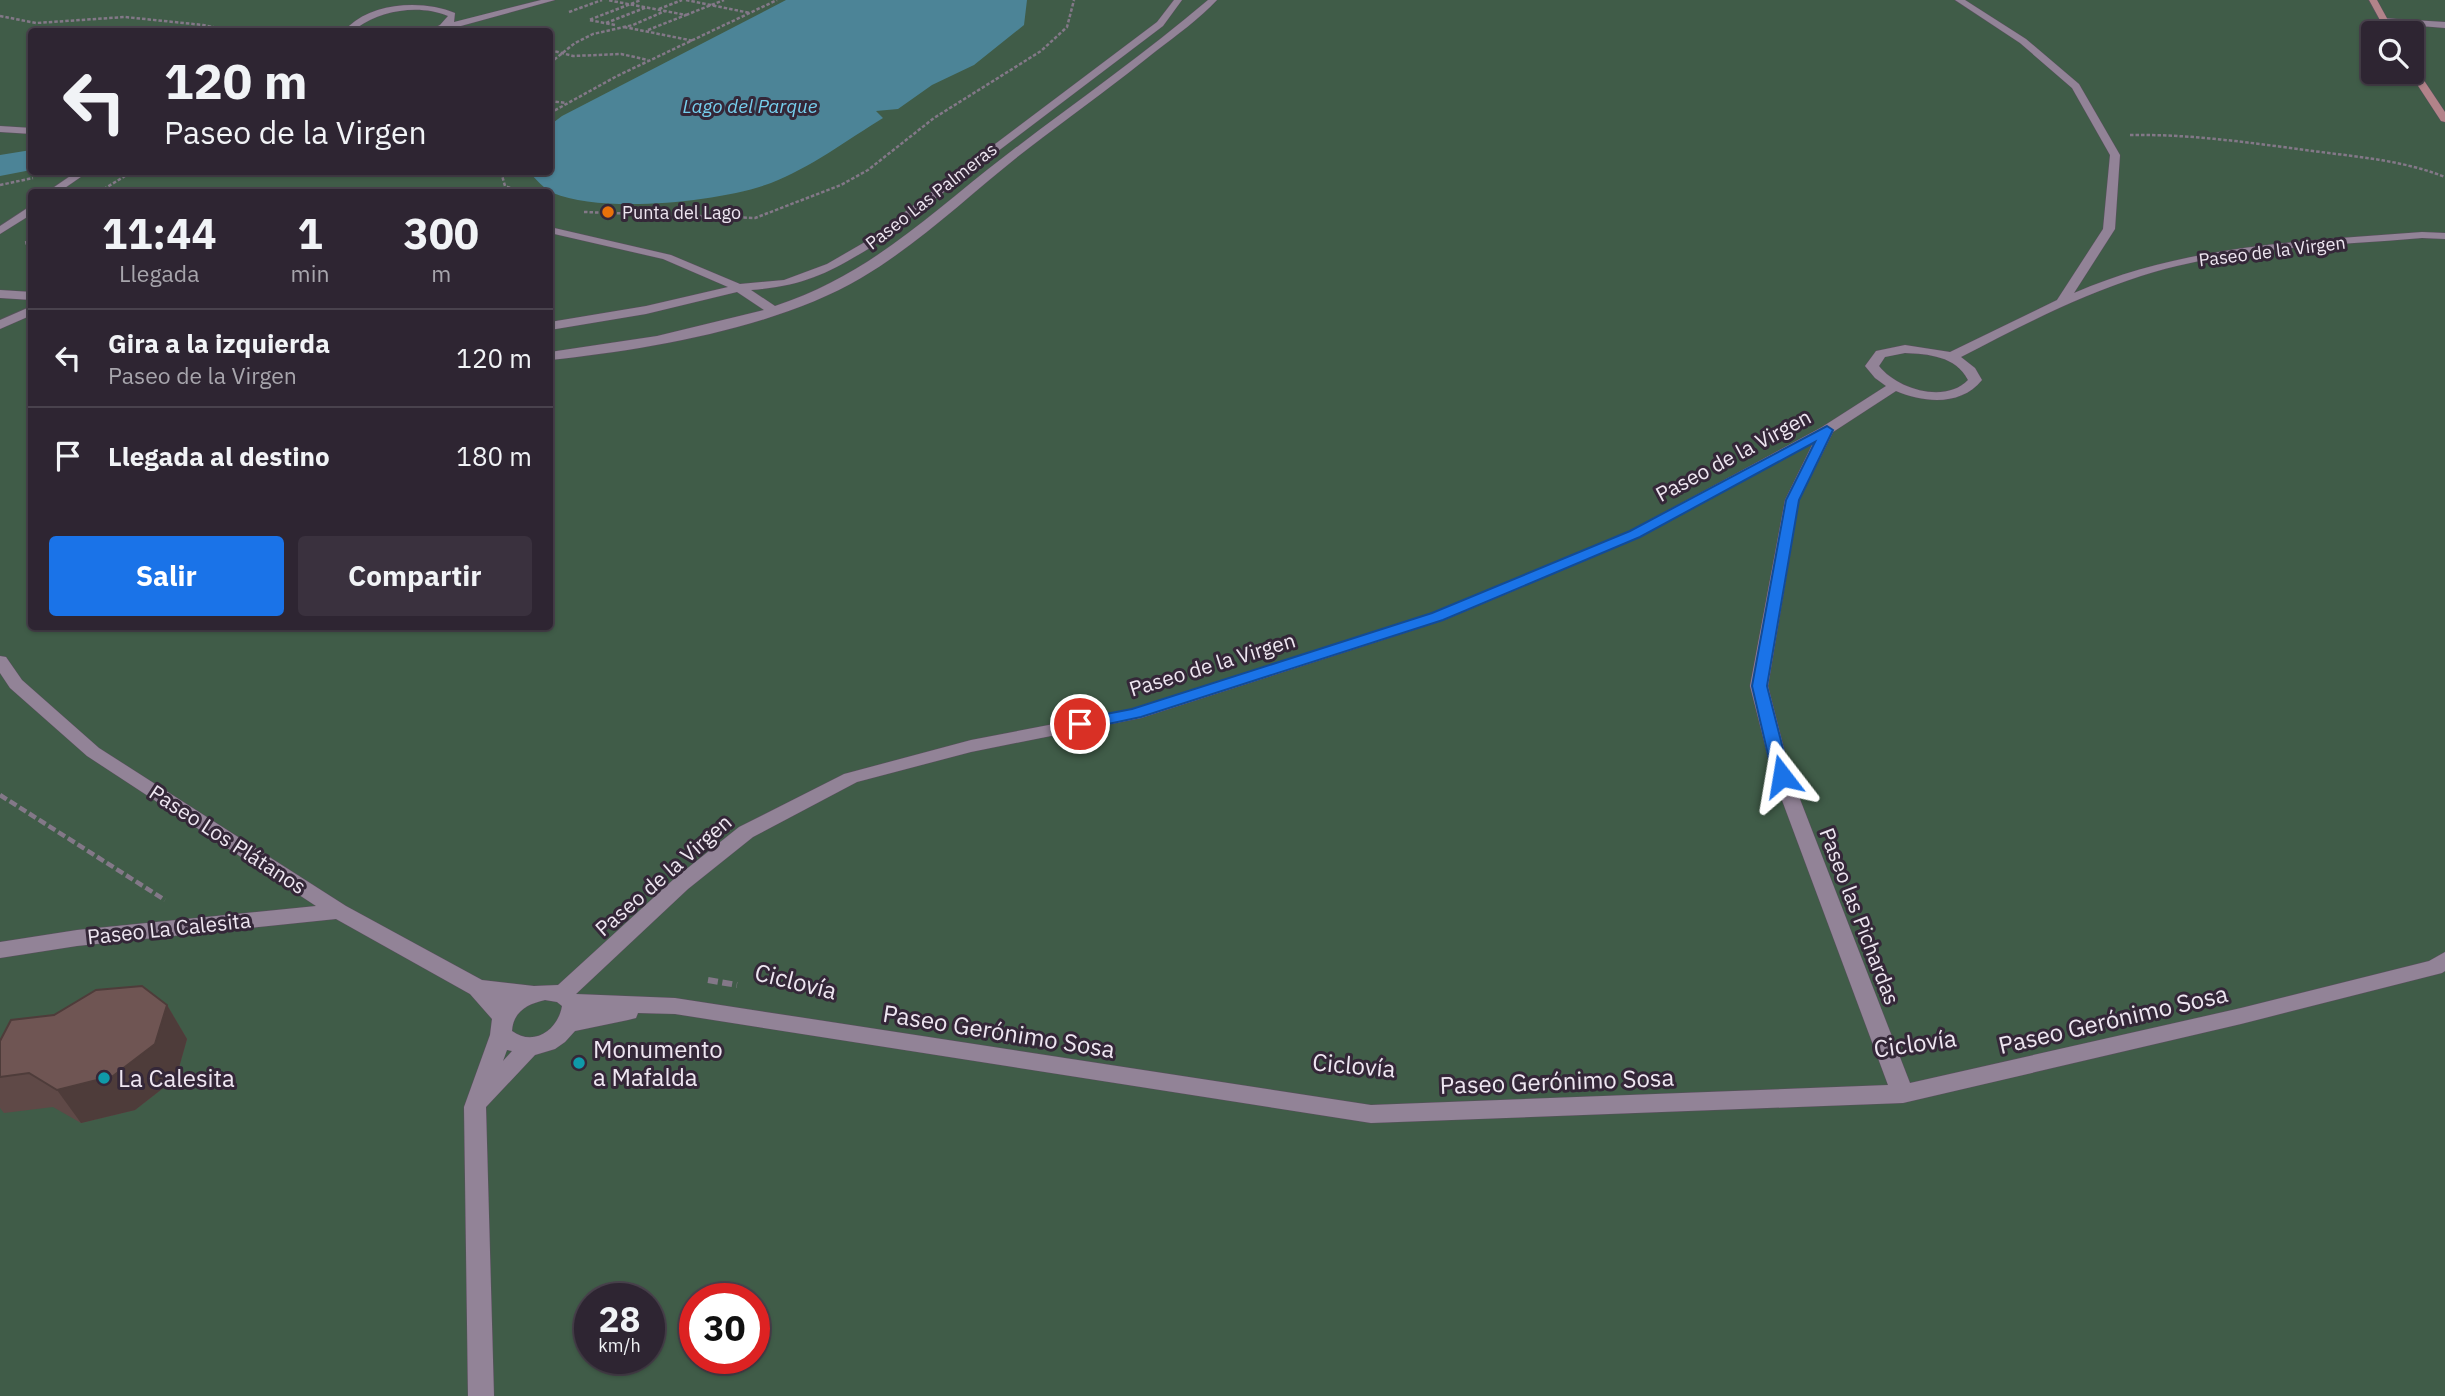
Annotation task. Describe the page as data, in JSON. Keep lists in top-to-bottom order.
{
  "streets": {
    "street": [
      "Paseo Las Palmeras",
      "Paseo de la Virgen",
      "Paseo Los Plátanos",
      "Paseo las Pichardas",
      "Paseo La Calesita",
      "Paseo Gerónimo Sosa"
    ],
    "path": ["Ciclovía"]
  },
  "crossings": [
    ["Paseo de la Virgen", "Paseo las Pichardas"],
    ["Paseo de la Virgen", "Paseo Gerónimo Sosa"],
    ["Paseo Los Plátanos", "Paseo La Calesita"],
    ["Paseo las Pichardas", "Paseo Gerónimo Sosa"]
  ],
  "water": ["Lago del Parque"],
  "places": ["Punta del Lago", "Monumento a Mafalda", "La Calesita"],
  "page": {
    "turn": ["120 m", "Paseo de la Virgen"],
    "eta": [
      "11:44",
      "Llegada",
      "1",
      "min",
      "300",
      "m"
    ],
    "list": [
      {
        "name": "Gira a la izquierda",
        "note": "Paseo de la Virgen",
        "value": "120 m"
      },
      {
        "name": "Llegada al destino",
        "value": "180 m"
      }
    ],
    "buttons": ["Salir", "Compartir"],
    "speed": "28 km/h",
    "limit": "30"
  }
}
